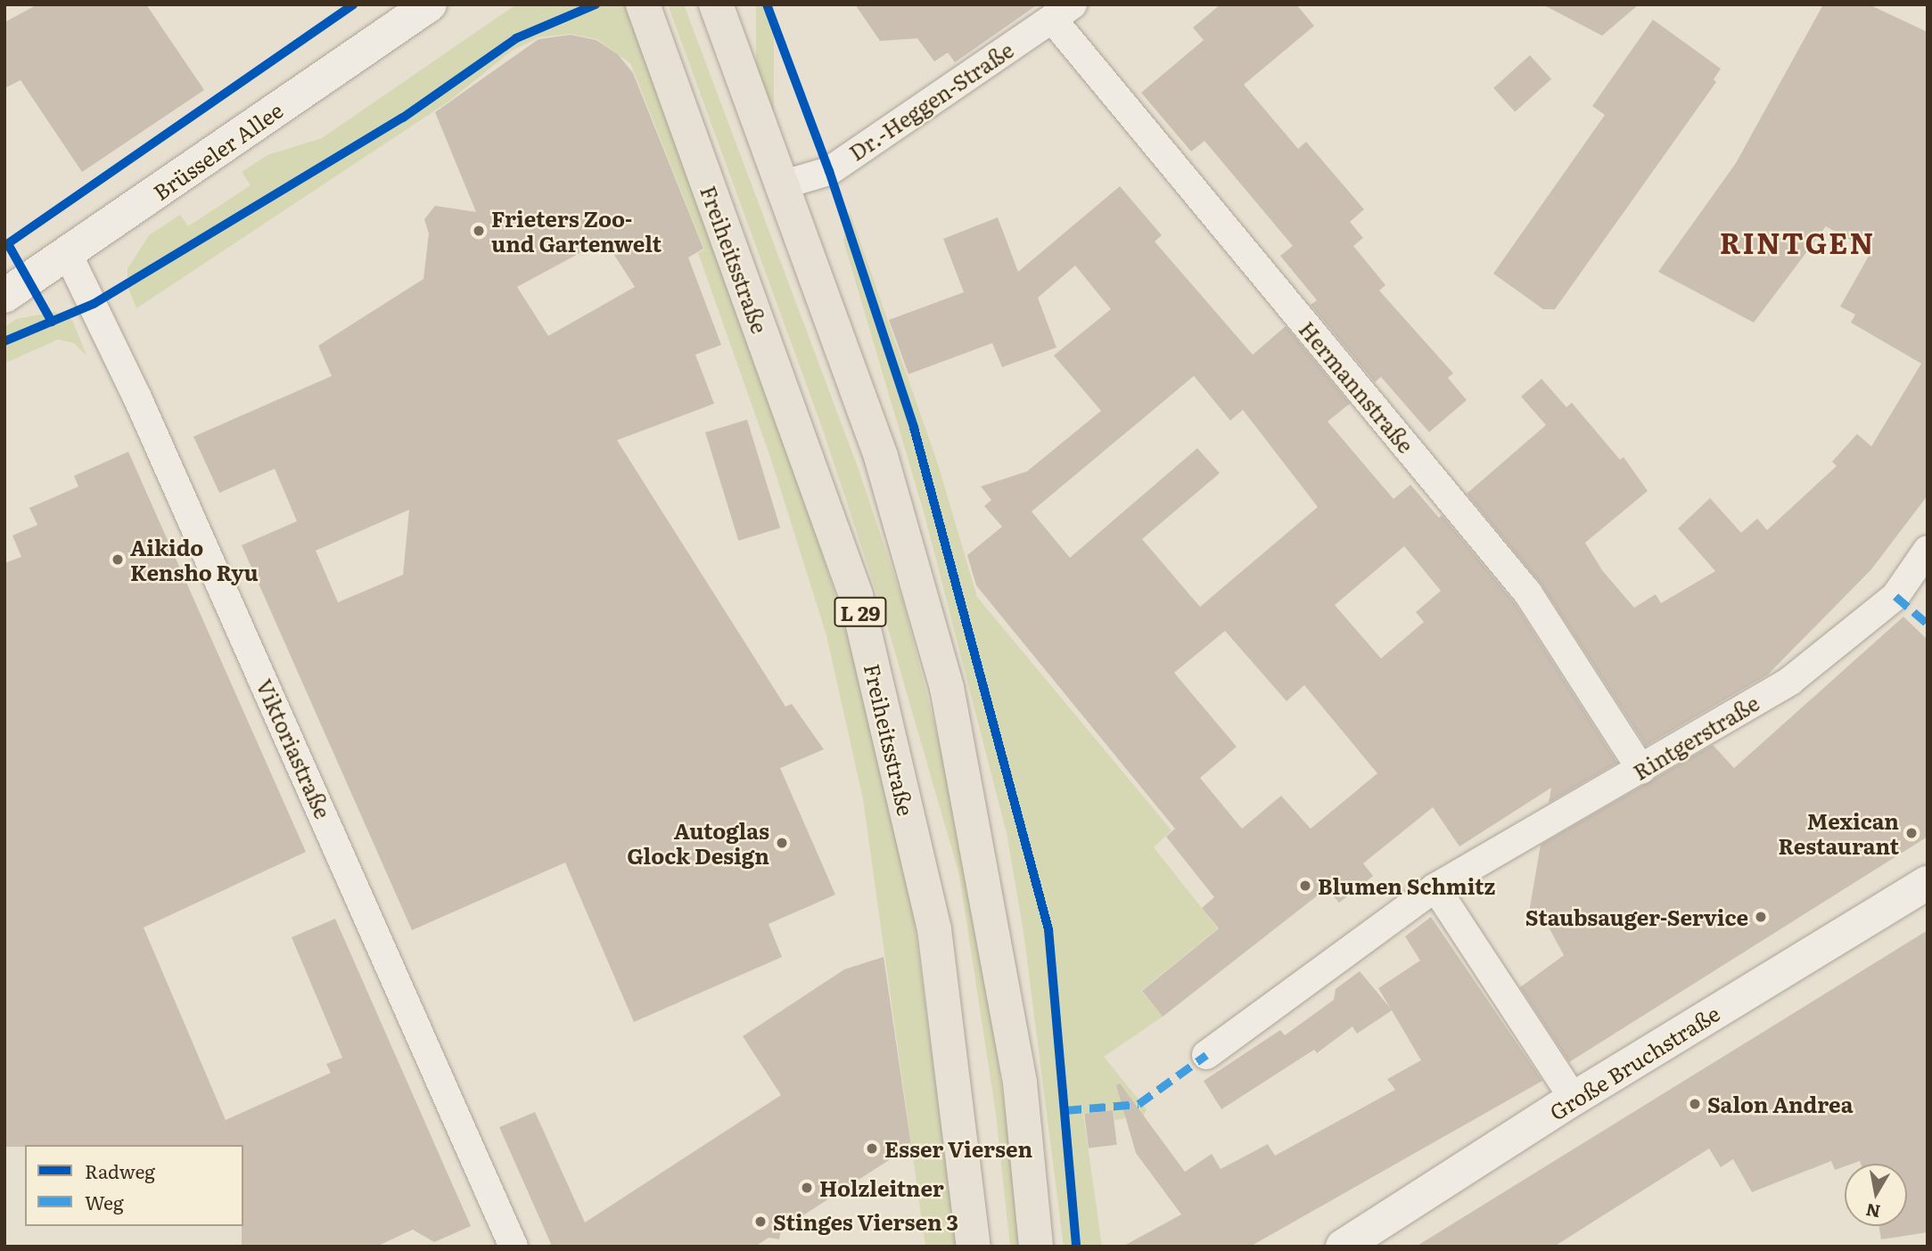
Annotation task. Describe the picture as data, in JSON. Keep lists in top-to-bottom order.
{
  "streets": {
    "main road": [
      "Brüsseler Allee",
      "Freiheitsstraße",
      "L 29",
      "Große Bruchstraße"
    ],
    "street": [
      "Dr.-Heggen-Straße",
      "Hermannstraße",
      "Rintgerstraße",
      "Viktoriastraße"
    ]
  },
  "crossings": [
    ["Dr.-Heggen-Straße", "Hermannstraße"],
    ["Dr.-Heggen-Straße", "L 29"],
    ["Brüsseler Allee", "Viktoriastraße"],
    ["Hermannstraße", "Rintgerstraße"]
  ],
  "districts": ["RINTGEN"],
  "places": [
    "Frieters Zoo- und Gartenwelt",
    "Aikido Kensho Ryu",
    "Mexican Restaurant",
    "Autoglas Glock Design",
    "Blumen Schmitz",
    "Staubsauger-Service",
    "Salon Andrea",
    "Esser Viersen",
    "Holzleitner",
    "Stinges Viersen 3"
  ],
  "legend": ["Radweg", "Weg"],
  "north": "bottom"
}
